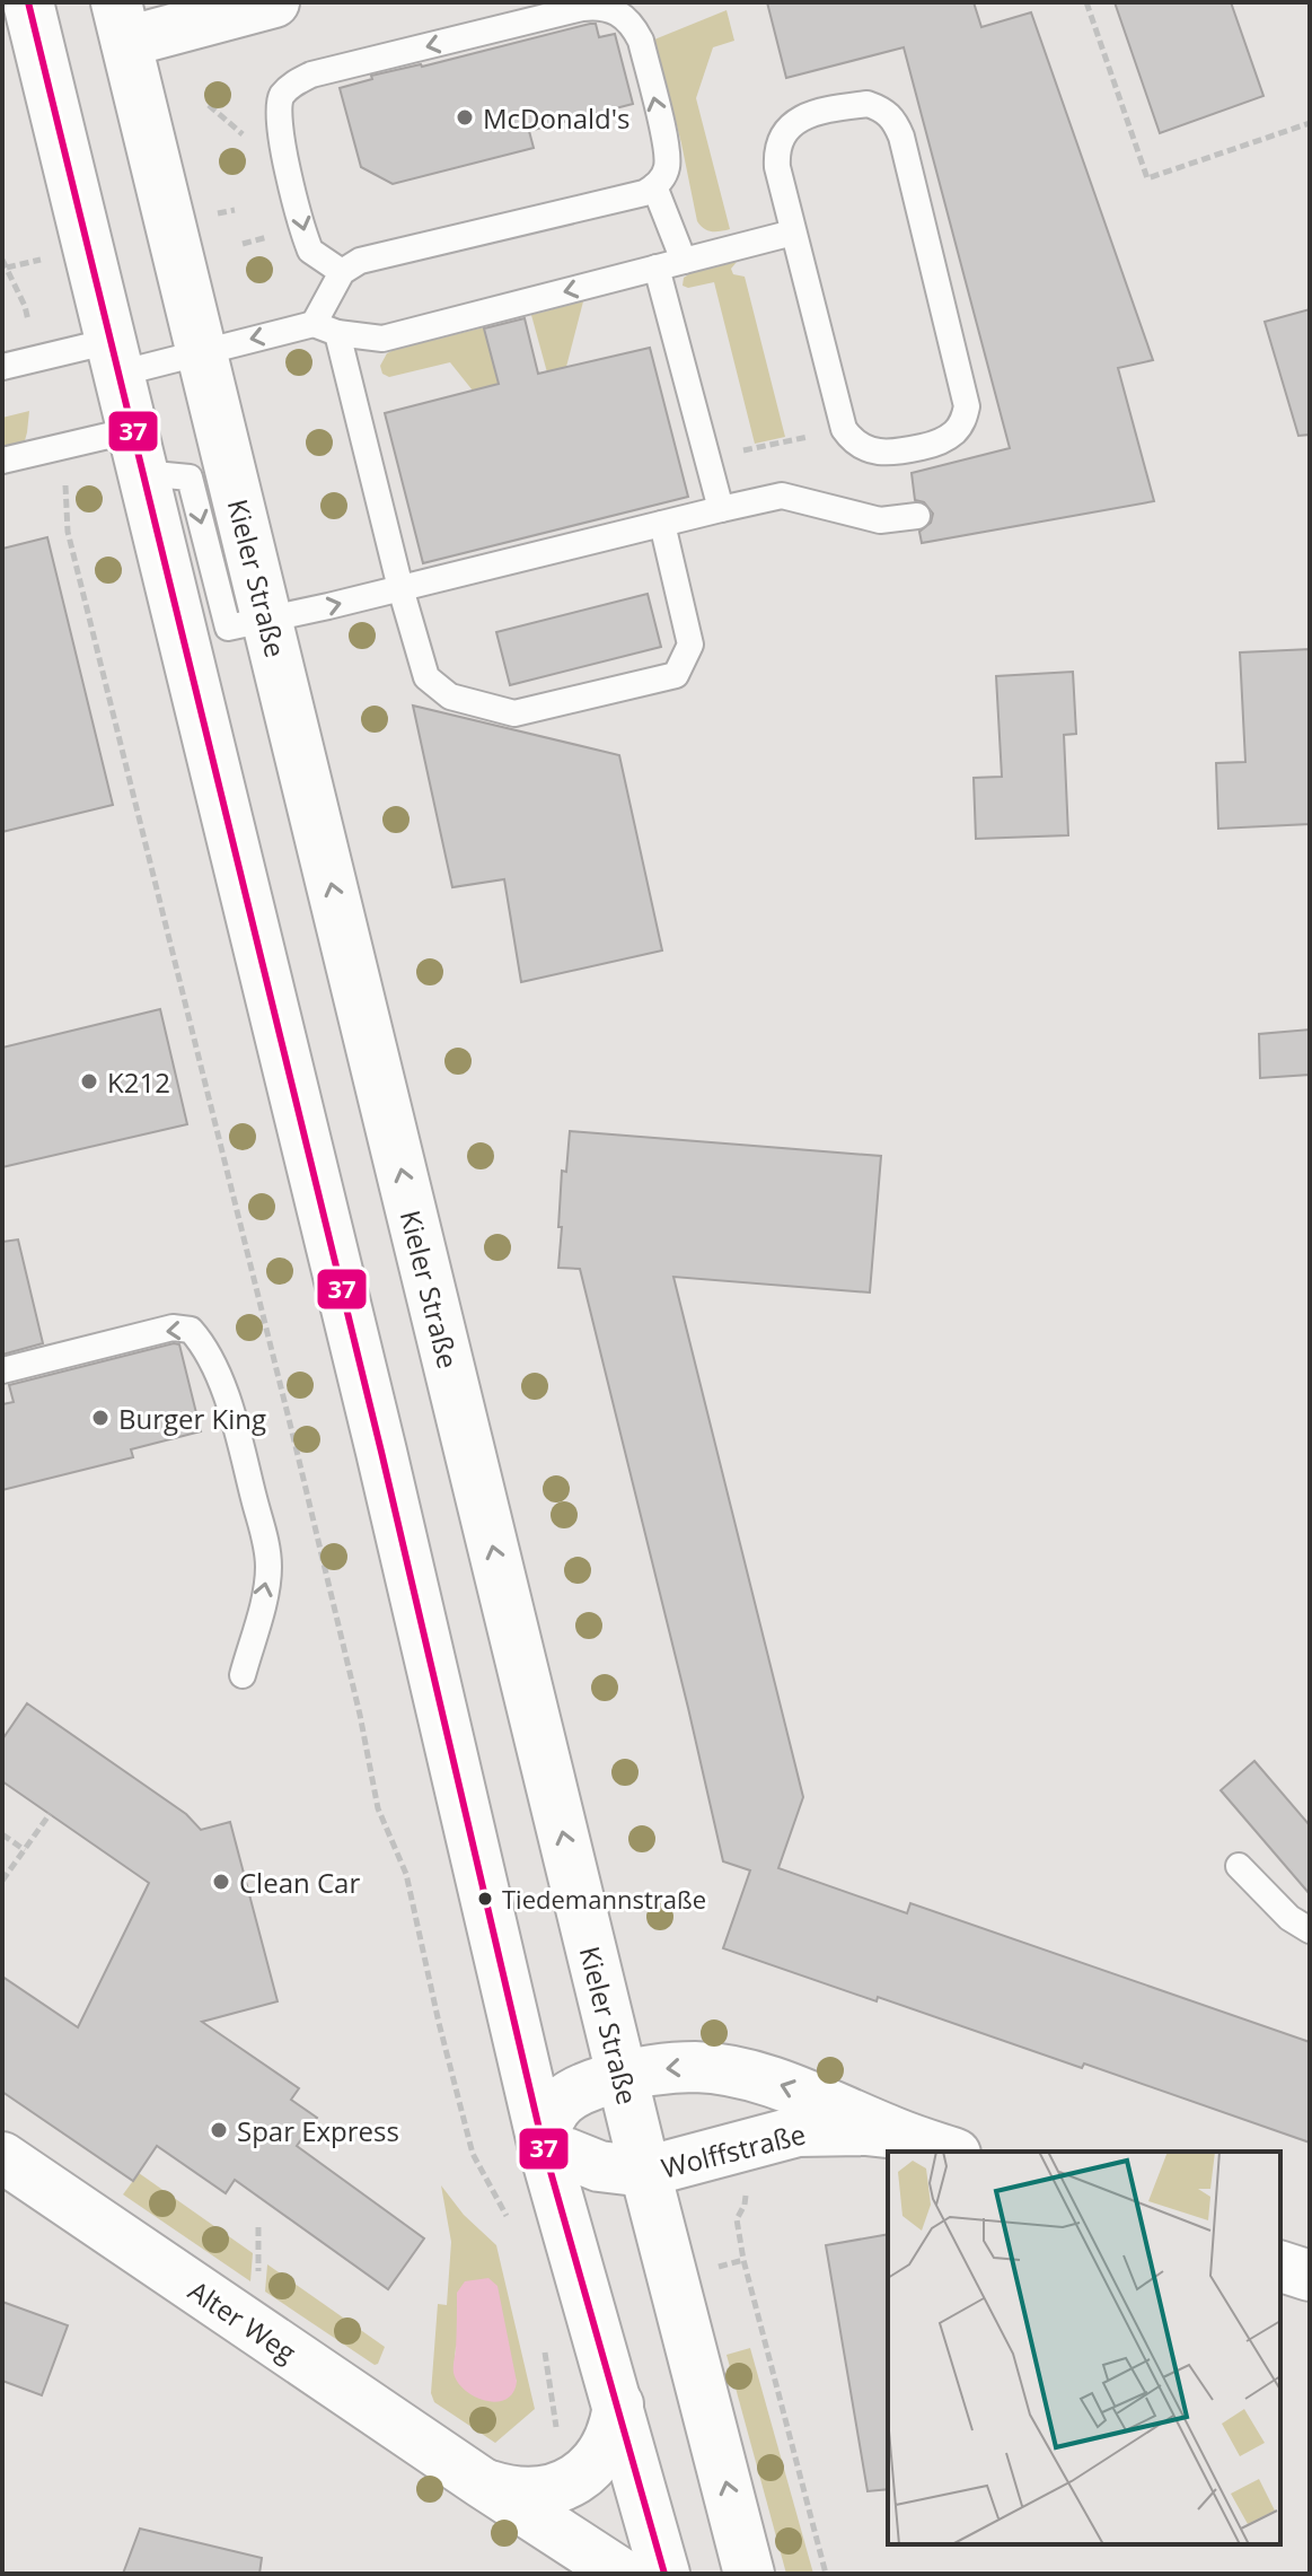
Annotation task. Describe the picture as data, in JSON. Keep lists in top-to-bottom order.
{
  "streets": {
    "main road": ["Kieler Straße", "Wolffstraße", "Alter Weg"]
  },
  "crossings": [
    ["Kieler Straße", "Wolffstraße"]
  ],
  "places": [
    "McDonald's",
    "K212",
    "Burger King",
    "Clean Car",
    "Tiedemannstraße",
    "Spar Express"
  ],
  "lines": ["transit line 37"]
}
